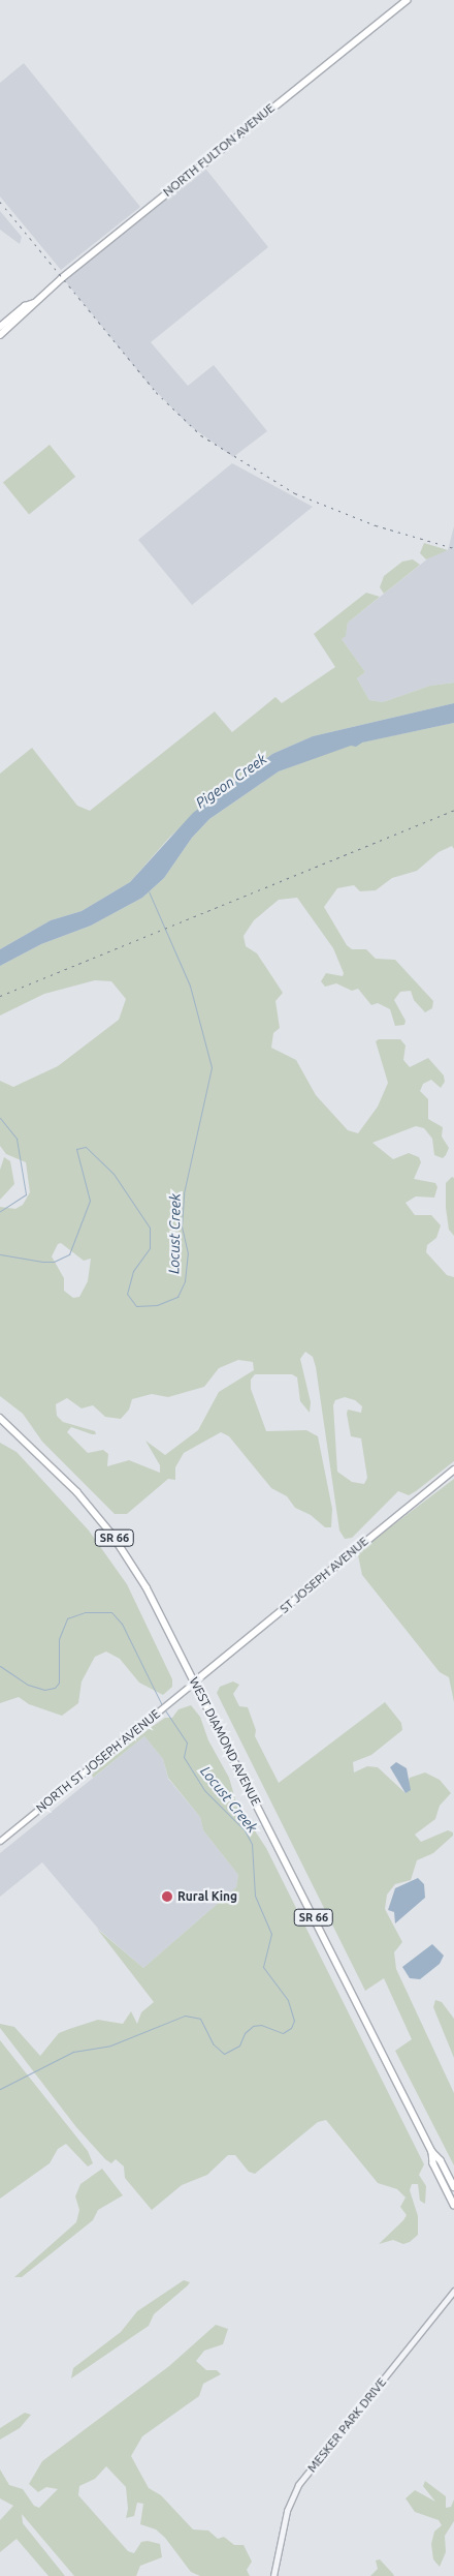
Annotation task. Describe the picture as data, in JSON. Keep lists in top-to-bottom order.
{
  "streets": {
    "main road": [
      "NORTH FULTON AVENUE",
      "SR 66",
      "ST JOSEPH AVENUE",
      "WEST DIAMOND AVENUE",
      "NORTH ST JOSEPH AVENUE"
    ],
    "street": ["MESKER PARK DRIVE"]
  },
  "crossings": [
    ["ST JOSEPH AVENUE", "WEST DIAMOND AVENUE"],
    ["ST JOSEPH AVENUE", "NORTH ST JOSEPH AVENUE"],
    ["WEST DIAMOND AVENUE", "NORTH ST JOSEPH AVENUE"]
  ],
  "water": ["Pigeon Creek", "Locust Creek"],
  "places": ["Rural King"]
}
